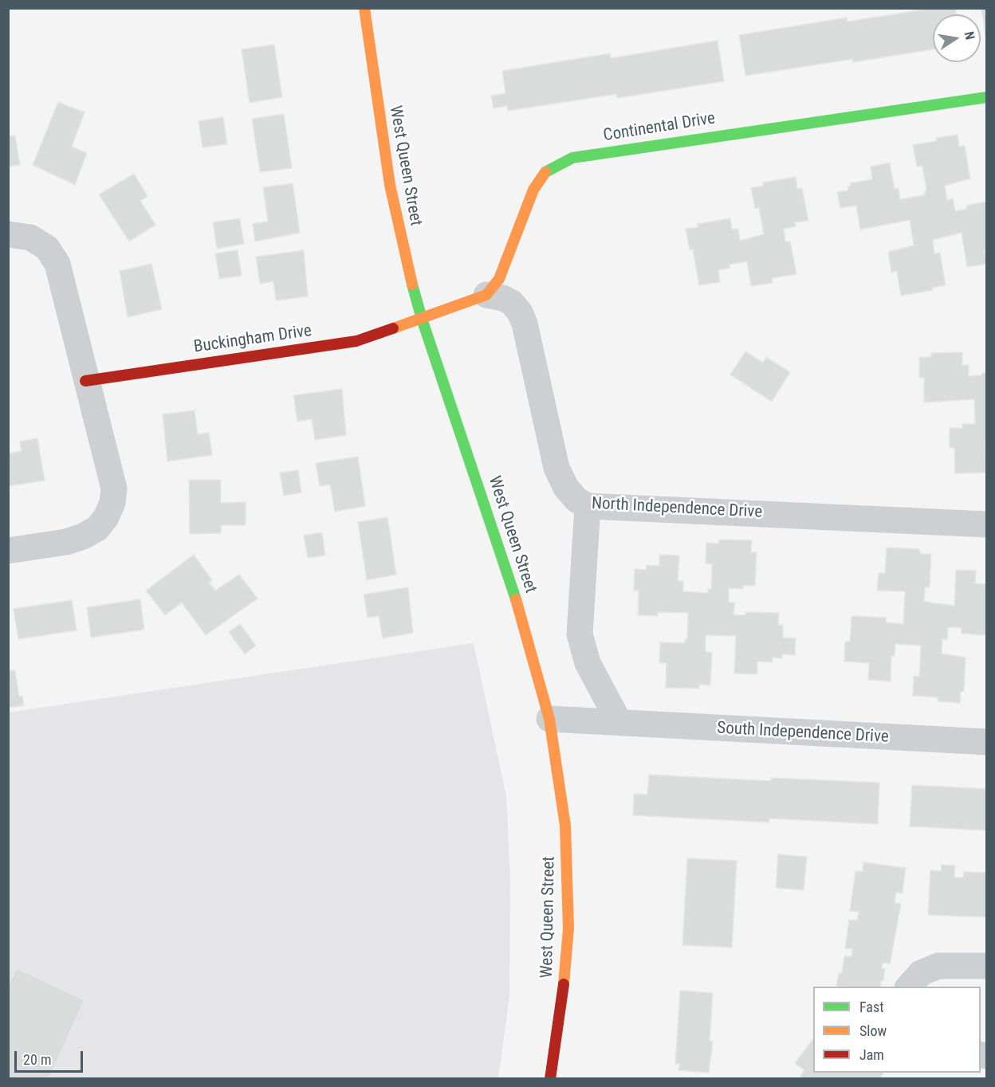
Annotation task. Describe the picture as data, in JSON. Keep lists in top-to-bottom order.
{
  "streets": {
    "main road": ["Continental Drive", "West Queen Street", "Buckingham Drive"],
    "street": ["North Independence Drive", "South Independence Drive"]
  },
  "crossings": [
    ["Continental Drive", "North Independence Drive"],
    ["West Queen Street", "Buckingham Drive"],
    ["West Queen Street", "South Independence Drive"]
  ],
  "legend": ["Fast", "Slow", "Jam"],
  "scale_bar": "20 m",
  "north": "right"
}
